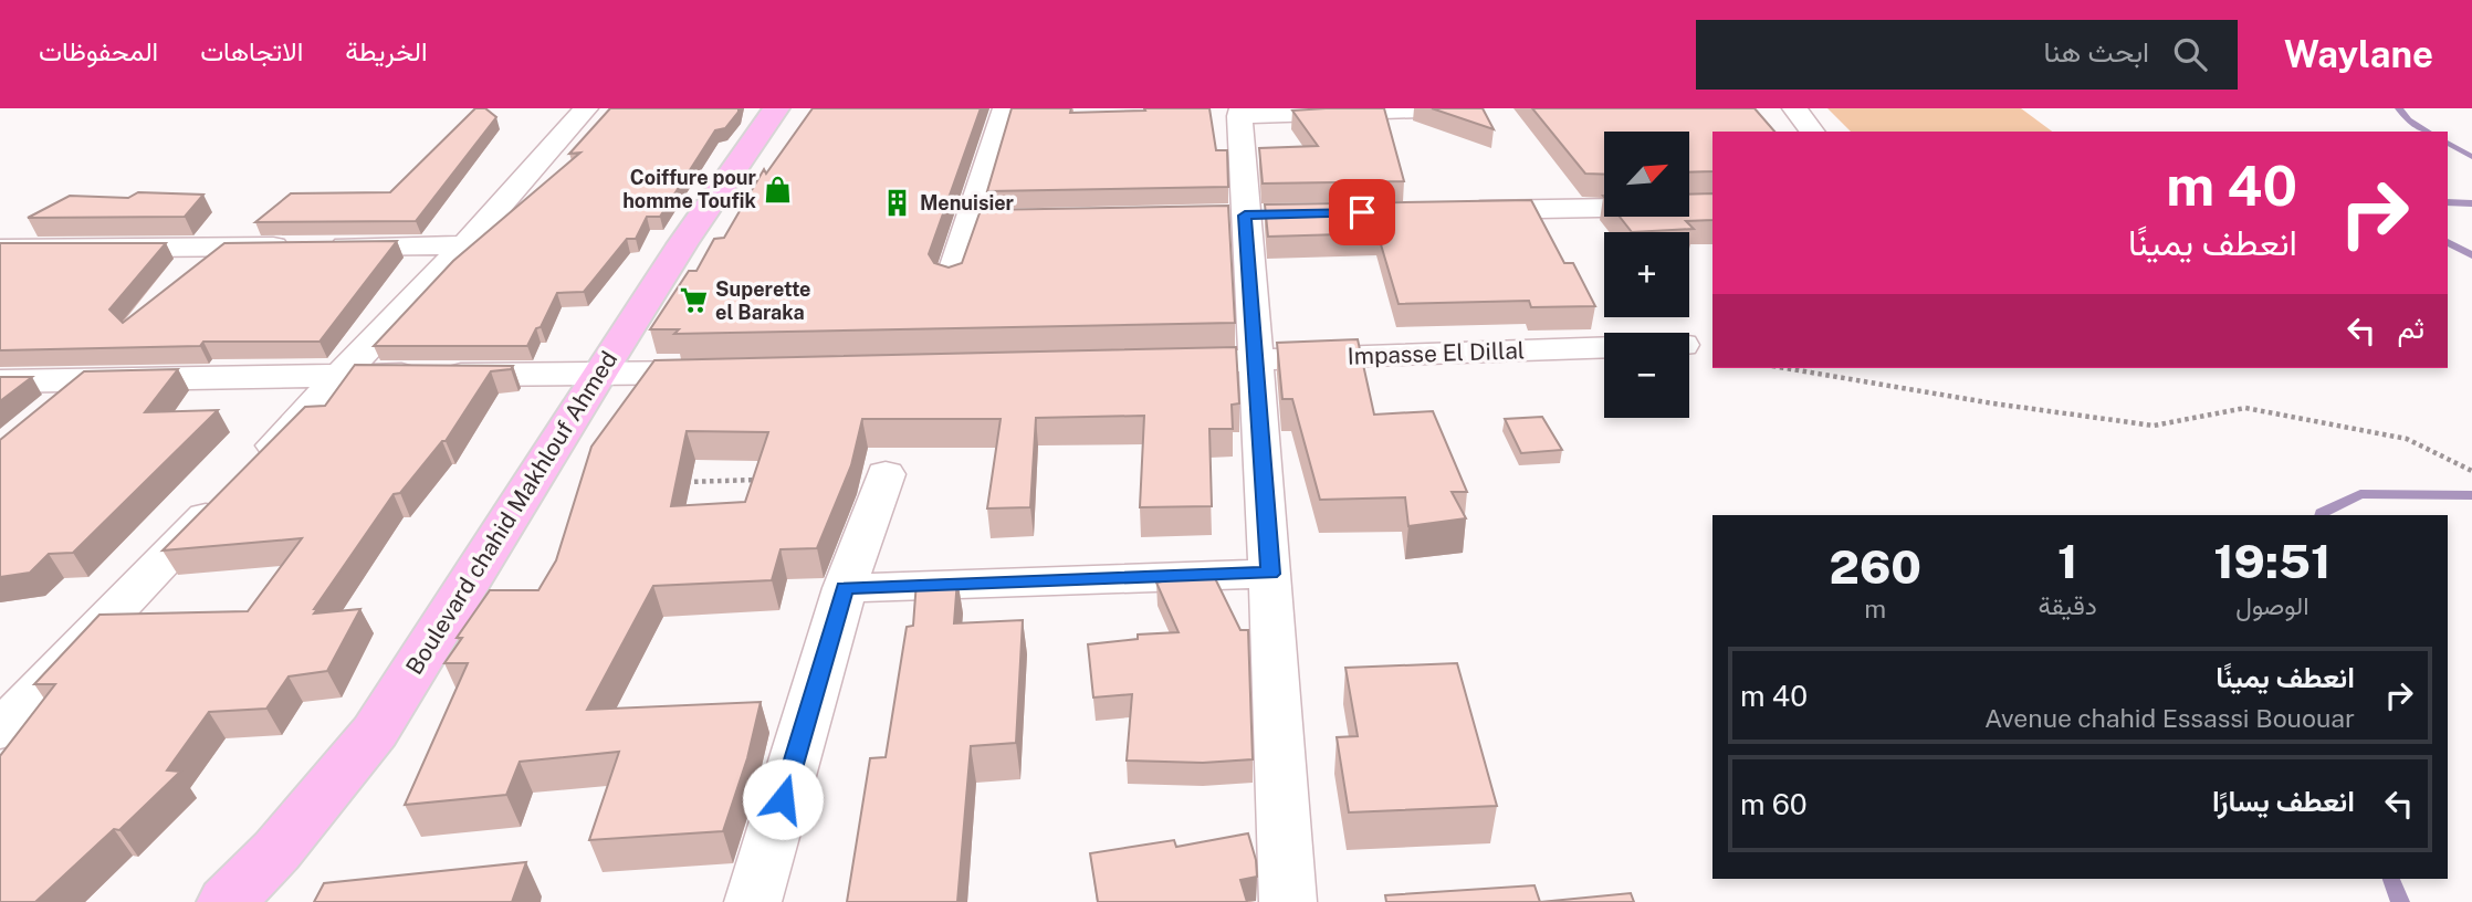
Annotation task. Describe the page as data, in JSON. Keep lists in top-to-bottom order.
{
  "streets": {
    "main road": ["Boulevard chahid Makhlouf Ahmed"],
    "street": ["Impasse El Dillal"]
  },
  "places": {
    "shop": ["Coiffure pour homme Toufik"],
    "building": ["Menuisier"],
    "supermarket": ["Superette el Baraka"]
  },
  "north": "top right",
  "page": {
    "header": "Waylane",
    "search": "ابحث هنا",
    "nav": ["الخريطة", "الاتجاهات", "المحفوظات"],
    "map_buttons": ["+", "−"],
    "turn": ["40 m", "انعطف يمينًا"],
    "then": "ثم",
    "eta": [
      "19:51",
      "الوصول",
      "1",
      "دقيقة",
      "260",
      "m"
    ],
    "list": [
      {
        "name": "انعطف يمينًا",
        "note": "Avenue chahid Essassi Bououar",
        "value": "40 m"
      },
      {
        "name": "انعطف يسارًا",
        "value": "60 m"
      }
    ]
  }
}
